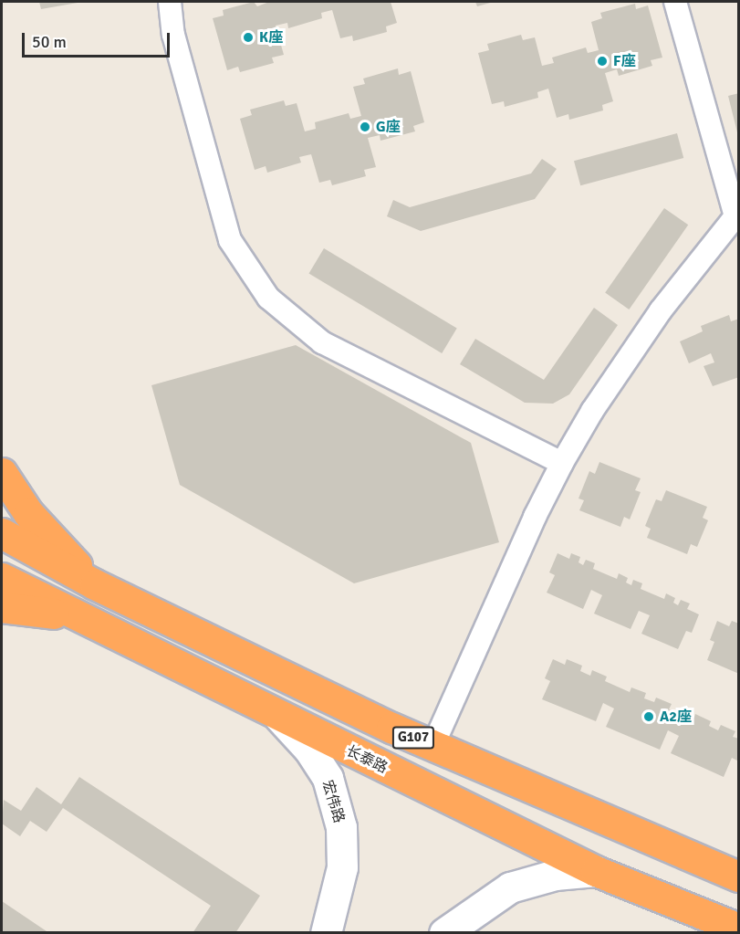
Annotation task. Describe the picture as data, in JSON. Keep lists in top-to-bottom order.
{
  "streets": {
    "highway": ["G107", "长泰路"],
    "street": ["宏伟路"]
  },
  "crossings": [
    ["长泰路", "宏伟路"]
  ],
  "places": [
    "K座",
    "F座",
    "G座",
    "A2座"
  ],
  "scale_bar": "50 m"
}
